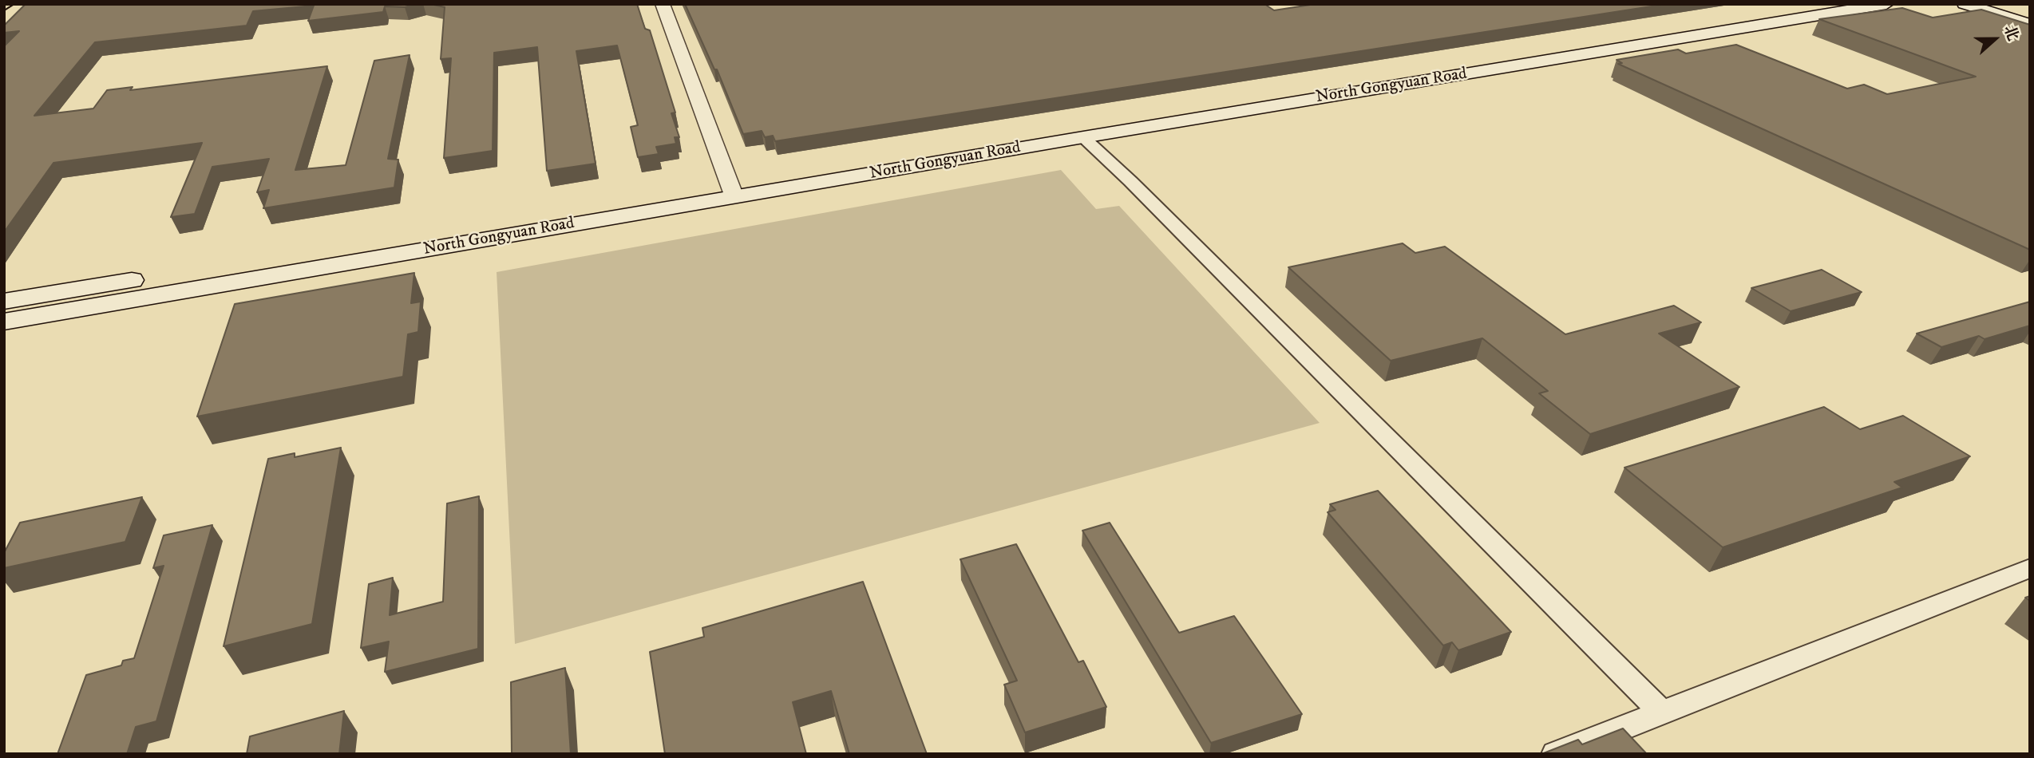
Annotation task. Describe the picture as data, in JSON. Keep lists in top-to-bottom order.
{
  "streets": {
    "main road": ["North Gongyuan Road"]
  },
  "north": "right"
}
